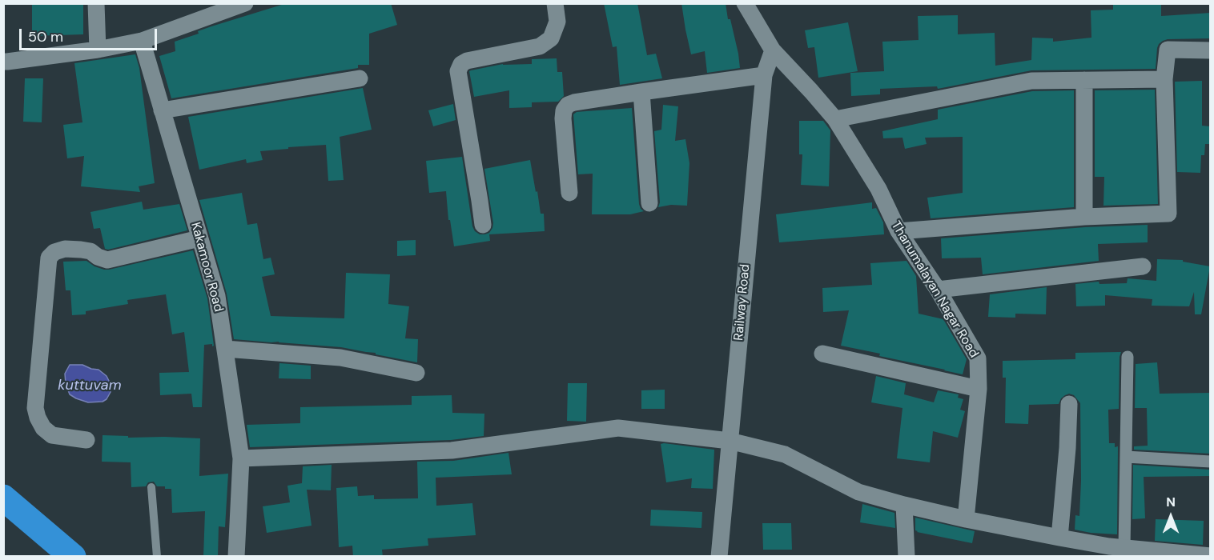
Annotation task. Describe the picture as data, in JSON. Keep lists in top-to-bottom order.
{
  "streets": {
    "street": ["Kakamoor Road", "Thanumalayan Nagar Road", "Railway Road"]
  },
  "crossings": [
    ["Thanumalayan Nagar Road", "Railway Road"]
  ],
  "water": ["kuttuvam"],
  "scale_bar": "50 m",
  "north": "top"
}
